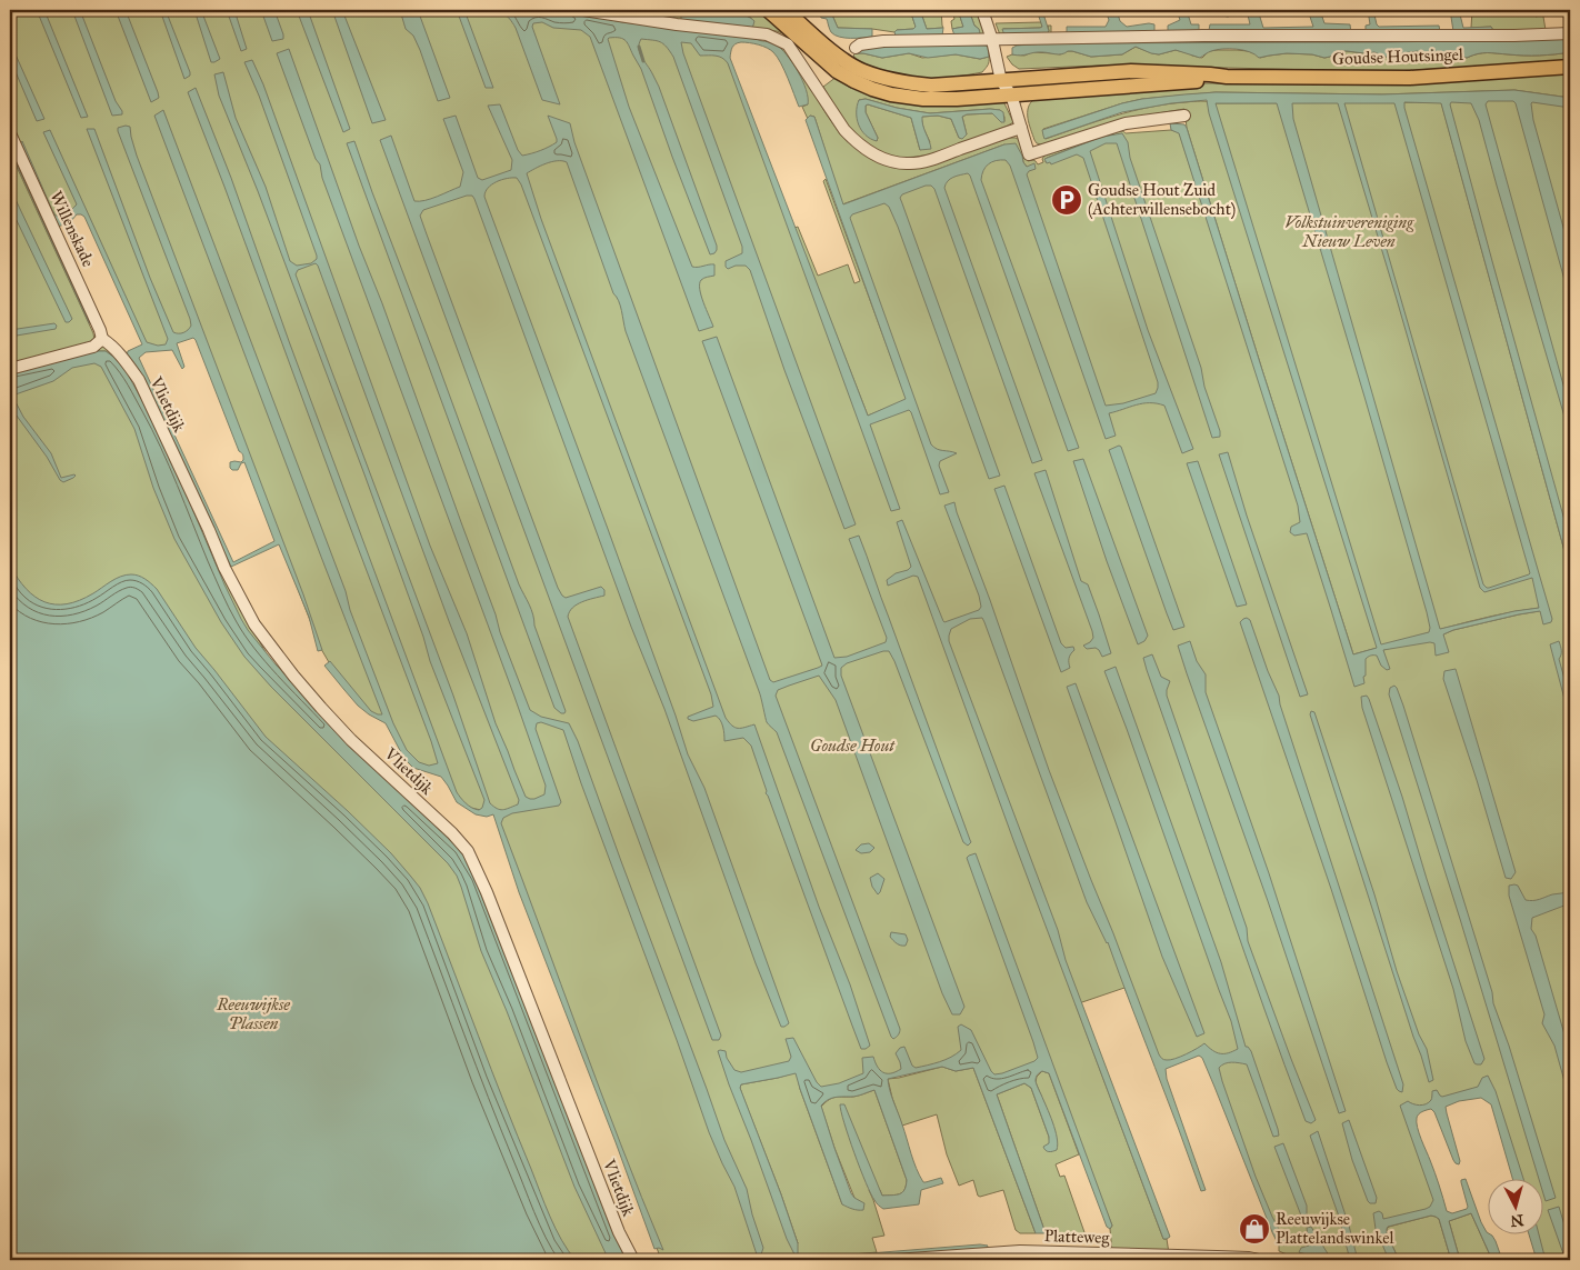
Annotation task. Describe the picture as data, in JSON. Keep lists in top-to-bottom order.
{
  "streets": {
    "main road": ["Goudse Houtsingel"],
    "street": ["Willenskade", "Vlietdijk", "Platteweg"]
  },
  "crossings": [
    ["Willenskade", "Vlietdijk"]
  ],
  "parks": ["Volkstuinvereniging Nieuw Leven", "Goudse Hout", "Reeuwijkse Plassen"],
  "places": {
    "parking": ["Goudse Hout Zuid (Achterwillensebocht)"],
    "shop": ["Reeuwijkse Plattelandswinkel"]
  },
  "north": "bottom"
}
